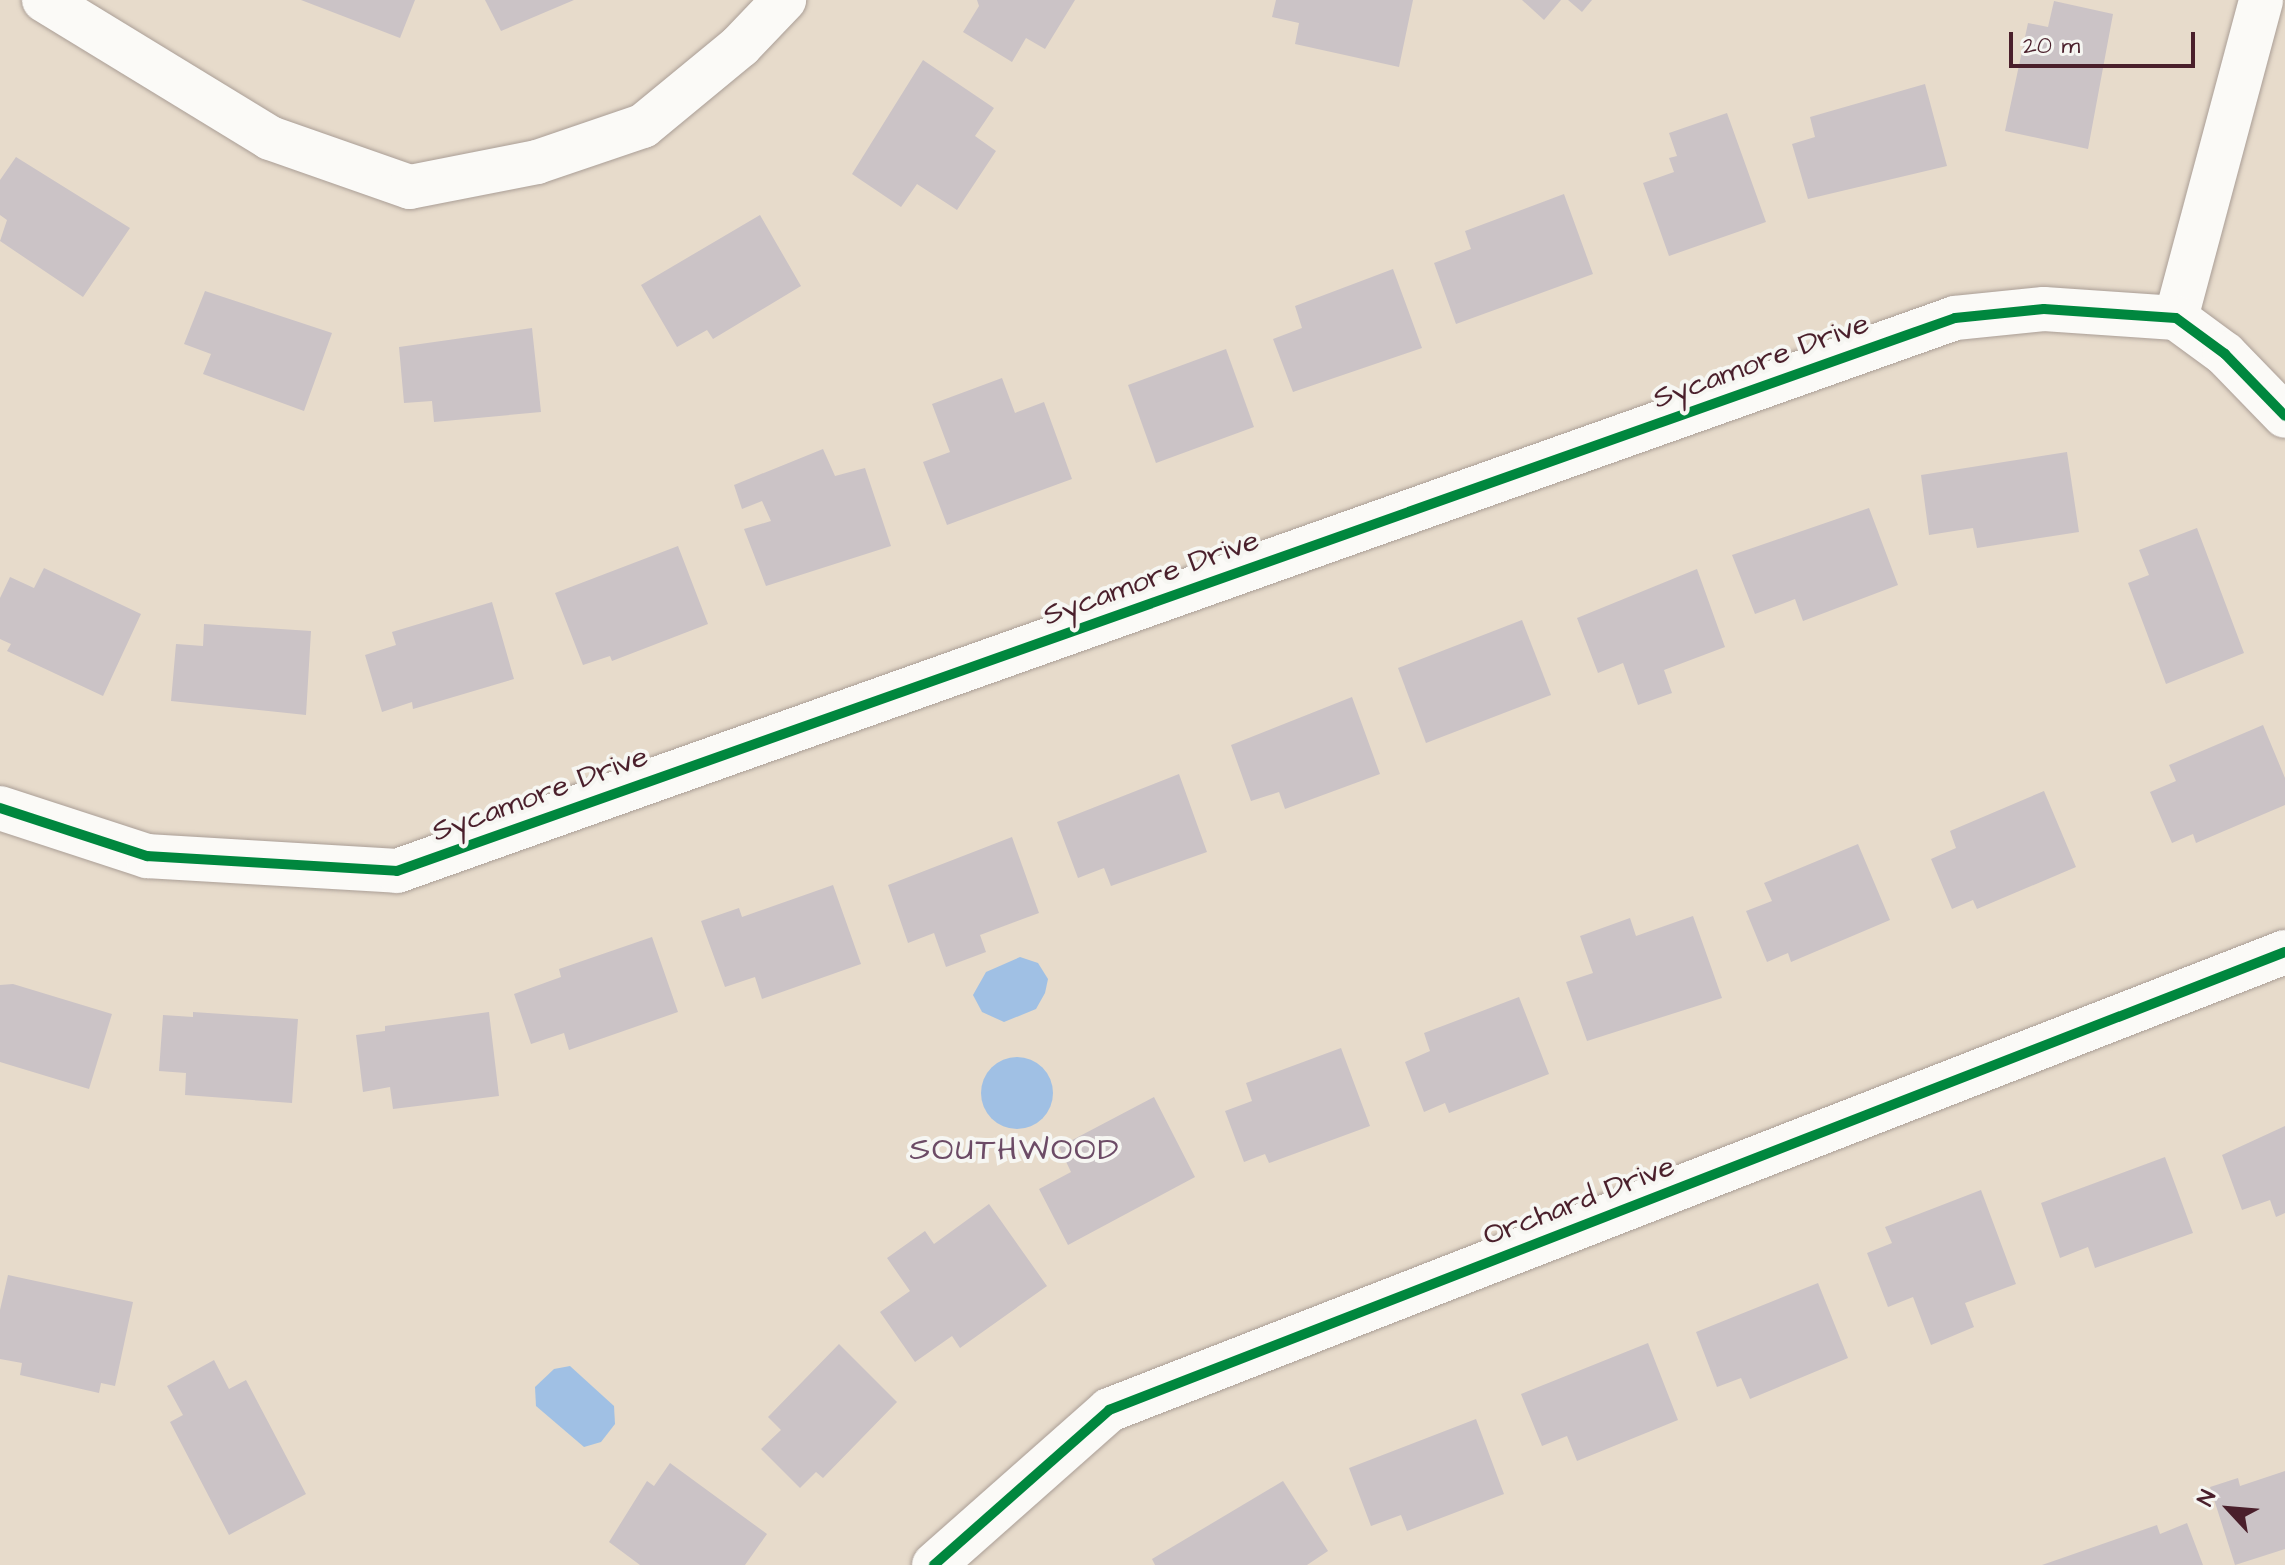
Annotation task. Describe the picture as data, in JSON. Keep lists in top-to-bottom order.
{
  "streets": {
    "street": ["Sycamore Drive", "Orchard Drive"]
  },
  "districts": ["SOUTHWOOD"],
  "scale_bar": "20 m",
  "north": "top left"
}
